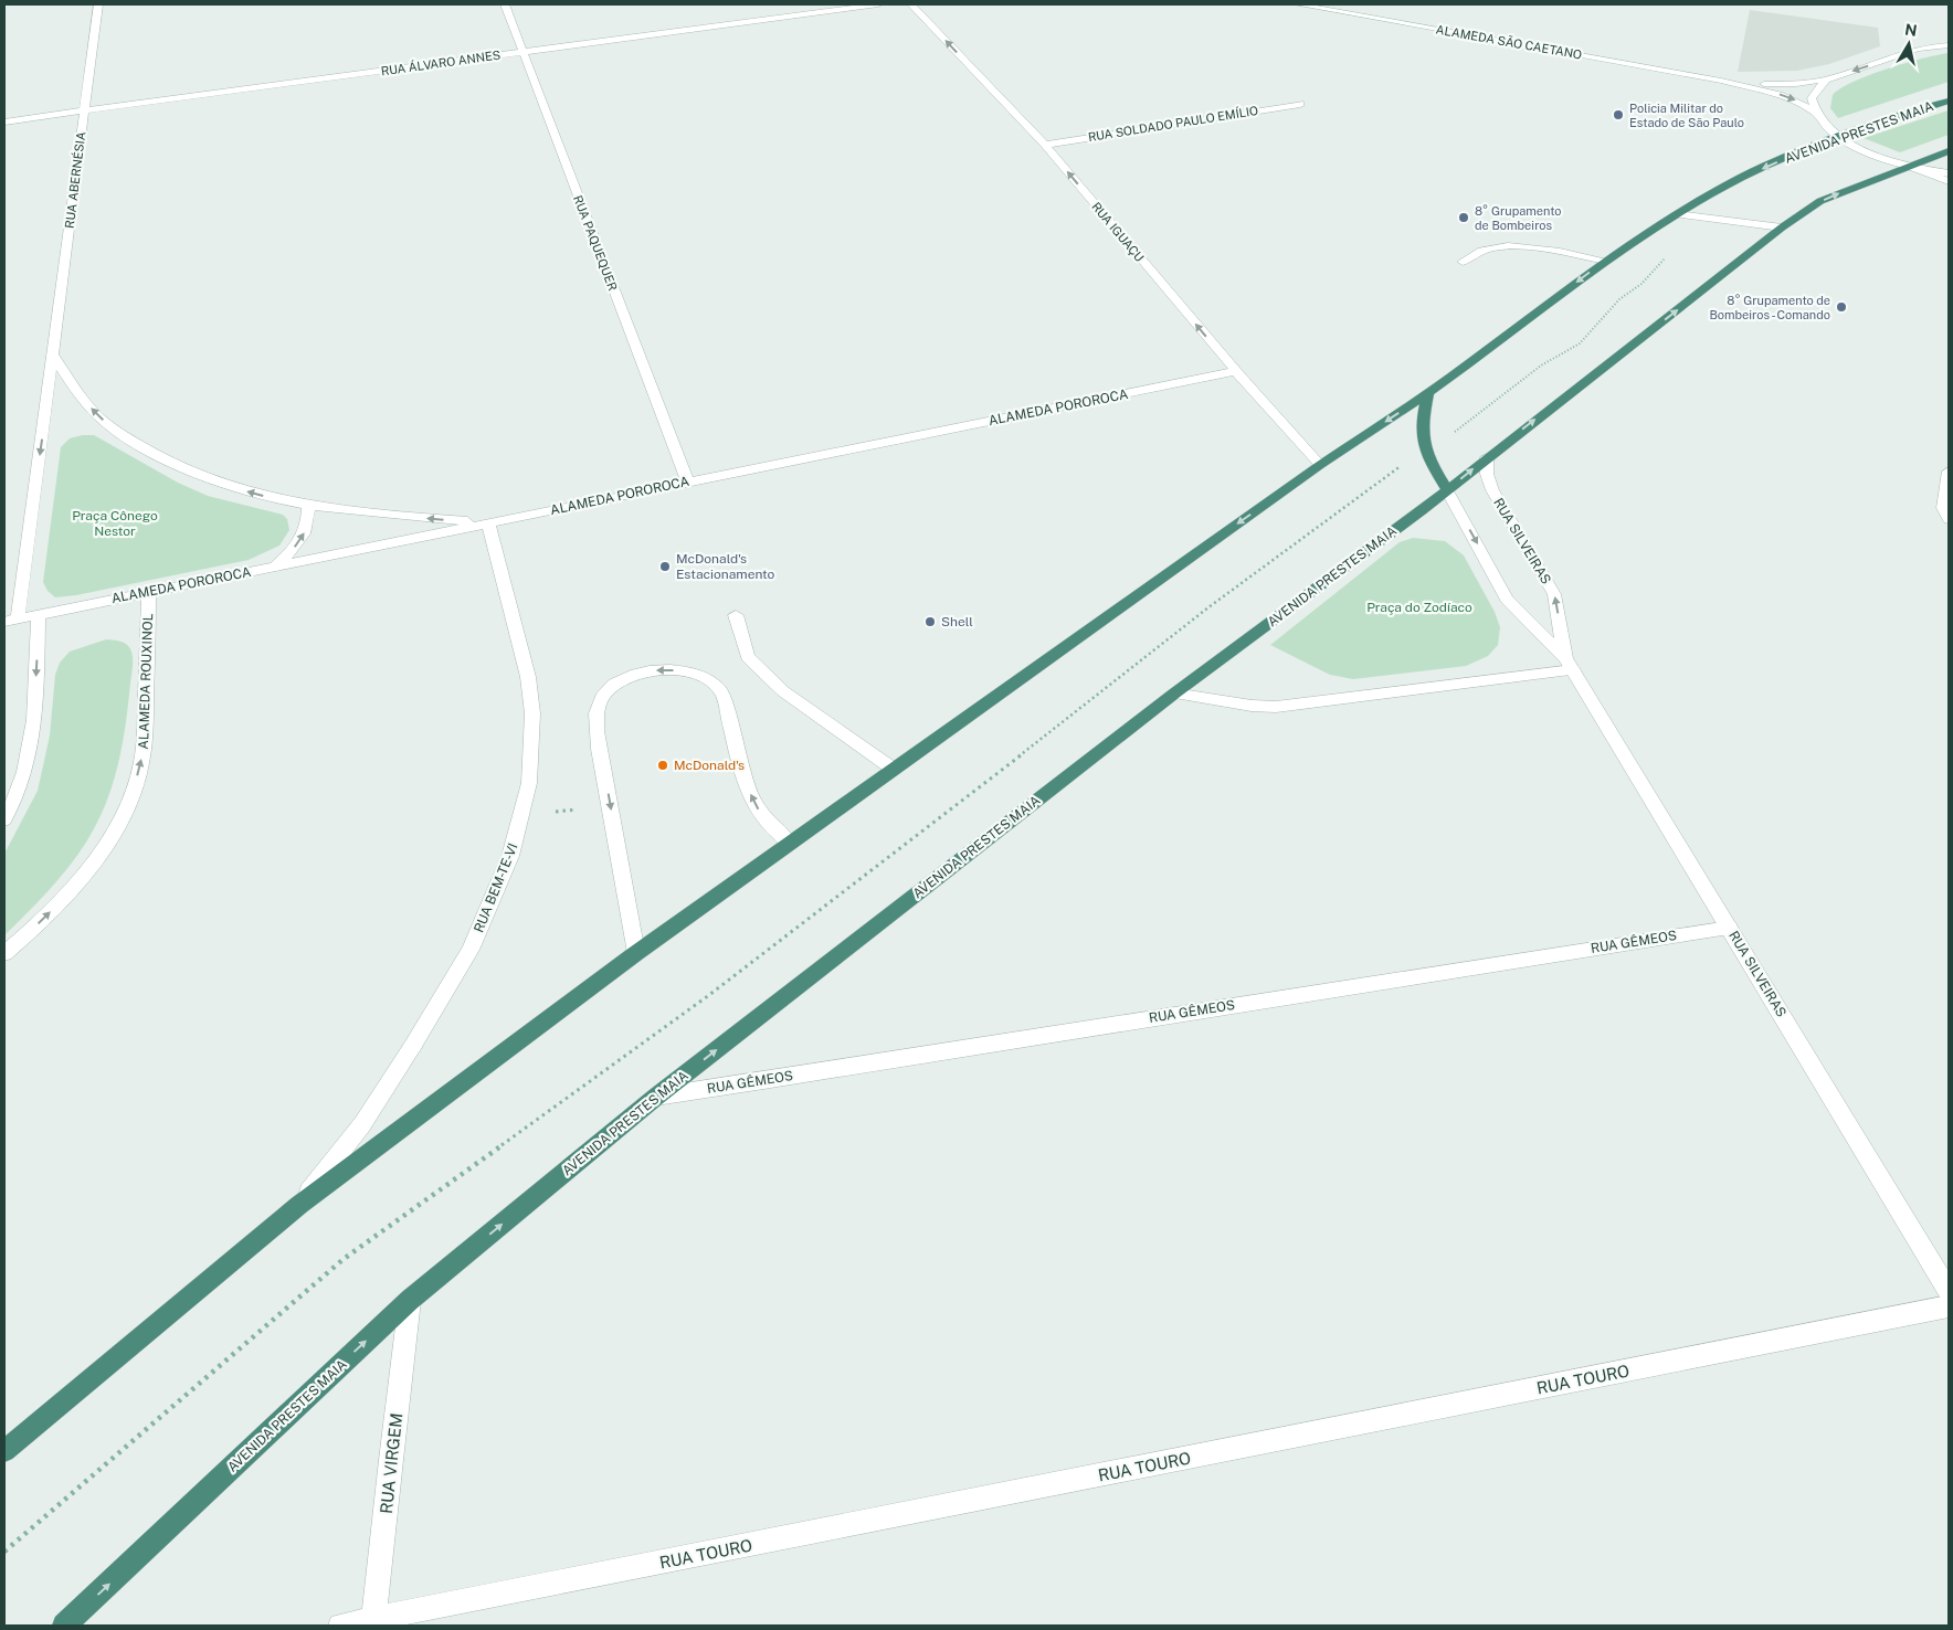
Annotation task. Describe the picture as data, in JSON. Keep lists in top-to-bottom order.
{
  "streets": {
    "highway": ["AVENIDA PRESTES MAIA"],
    "street": [
      "ALAMEDA SÃO CAETANO",
      "RUA ÁLVARO ANNES",
      "RUA SOLDADO PAULO EMÍLIO",
      "RUA ABERNÉSIA",
      "RUA IGUAÇU",
      "RUA PAQUEQUER",
      "ALAMEDA POROROCA",
      "RUA SILVEIRAS",
      "ALAMEDA ROUXINOL",
      "RUA BEM-TE-VI",
      "RUA GÊMEOS",
      "RUA TOURO",
      "RUA VIRGEM"
    ]
  },
  "crossings": [
    ["RUA ÁLVARO ANNES", "RUA ABERNÉSIA"],
    ["RUA ÁLVARO ANNES", "RUA PAQUEQUER"],
    ["RUA SOLDADO PAULO EMÍLIO", "RUA IGUAÇU"],
    ["AVENIDA PRESTES MAIA", "RUA IGUAÇU"],
    ["AVENIDA PRESTES MAIA", "RUA SILVEIRAS"],
    ["AVENIDA PRESTES MAIA", "RUA BEM-TE-VI"],
    ["AVENIDA PRESTES MAIA", "RUA GÊMEOS"],
    ["AVENIDA PRESTES MAIA", "RUA VIRGEM"],
    ["RUA IGUAÇU", "ALAMEDA POROROCA"],
    ["RUA PAQUEQUER", "ALAMEDA POROROCA"],
    ["ALAMEDA POROROCA", "ALAMEDA ROUXINOL"],
    ["ALAMEDA POROROCA", "RUA BEM-TE-VI"],
    ["RUA SILVEIRAS", "RUA GÊMEOS"],
    ["RUA TOURO", "RUA VIRGEM"]
  ],
  "one_way": ["RUA IGUAÇU"],
  "parks": ["Praça Cônego Nestor", "Praça do Zodíaco"],
  "places": [
    "Policia Militar do Estado de São Paulo",
    "8° Grupamento de Bombeiros",
    "8° Grupamento de Bombeiros - Comando",
    "McDonald's Estacionamento",
    "Shell",
    "McDonald's"
  ],
  "north": "top"
}
